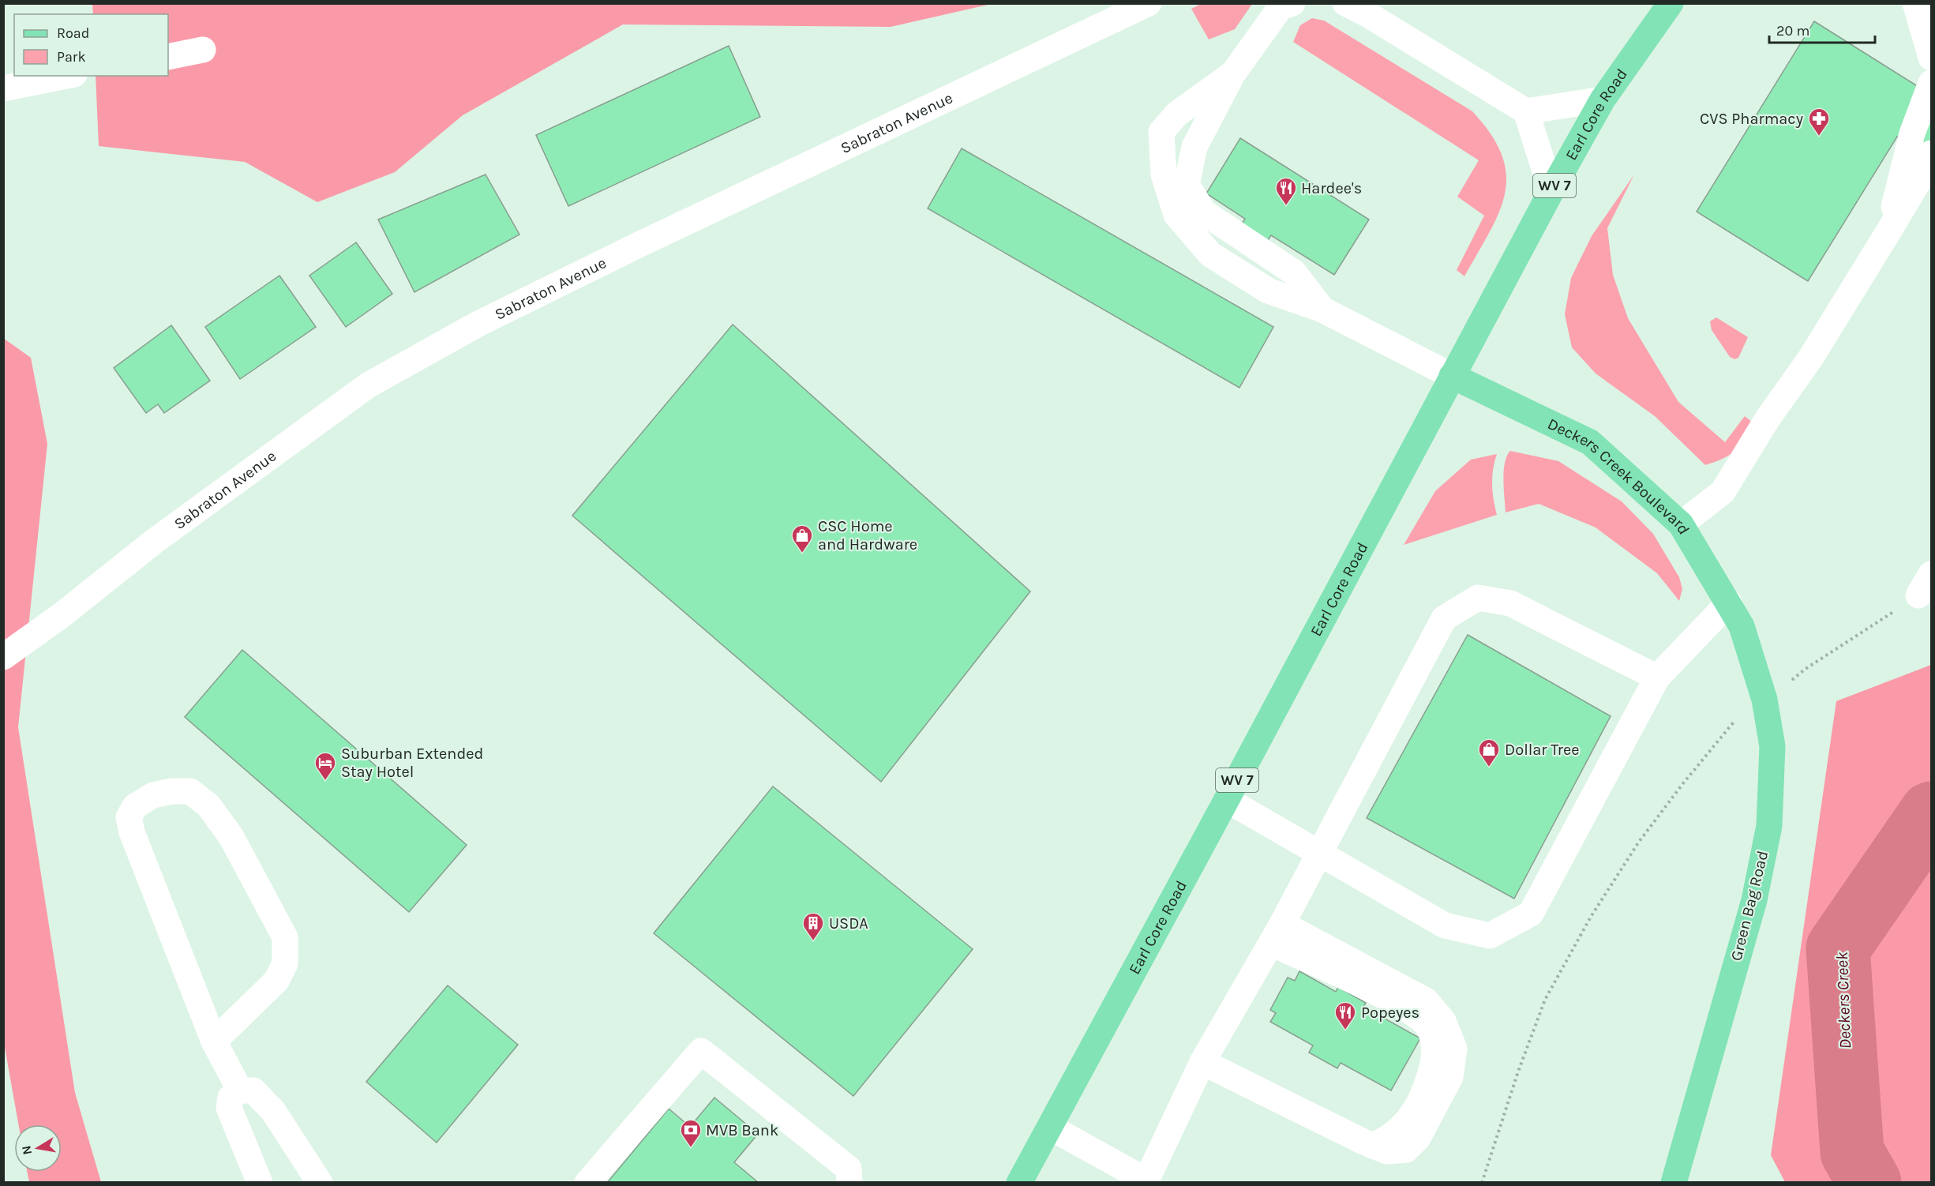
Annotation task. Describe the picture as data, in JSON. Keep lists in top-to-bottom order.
{
  "streets": {
    "main road": [
      "Earl Core Road",
      "WV 7",
      "Deckers Creek Boulevard",
      "Green Bag Road"
    ],
    "street": ["Sabraton Avenue"]
  },
  "crossings": [
    ["Earl Core Road", "Deckers Creek Boulevard"],
    ["Deckers Creek Boulevard", "Green Bag Road"]
  ],
  "water": ["Deckers Creek"],
  "places": {
    "pharmacy": ["CVS Pharmacy"],
    "restaurant": ["Hardee's", "Popeyes"],
    "shop": ["CSC Home and Hardware", "Dollar Tree"],
    "hotel": ["Suburban Extended Stay Hotel"],
    "building": ["USDA"],
    "bank": ["MVB Bank"]
  },
  "legend": ["Road", "Park"],
  "scale_bar": "20 m",
  "north": "left"
}
